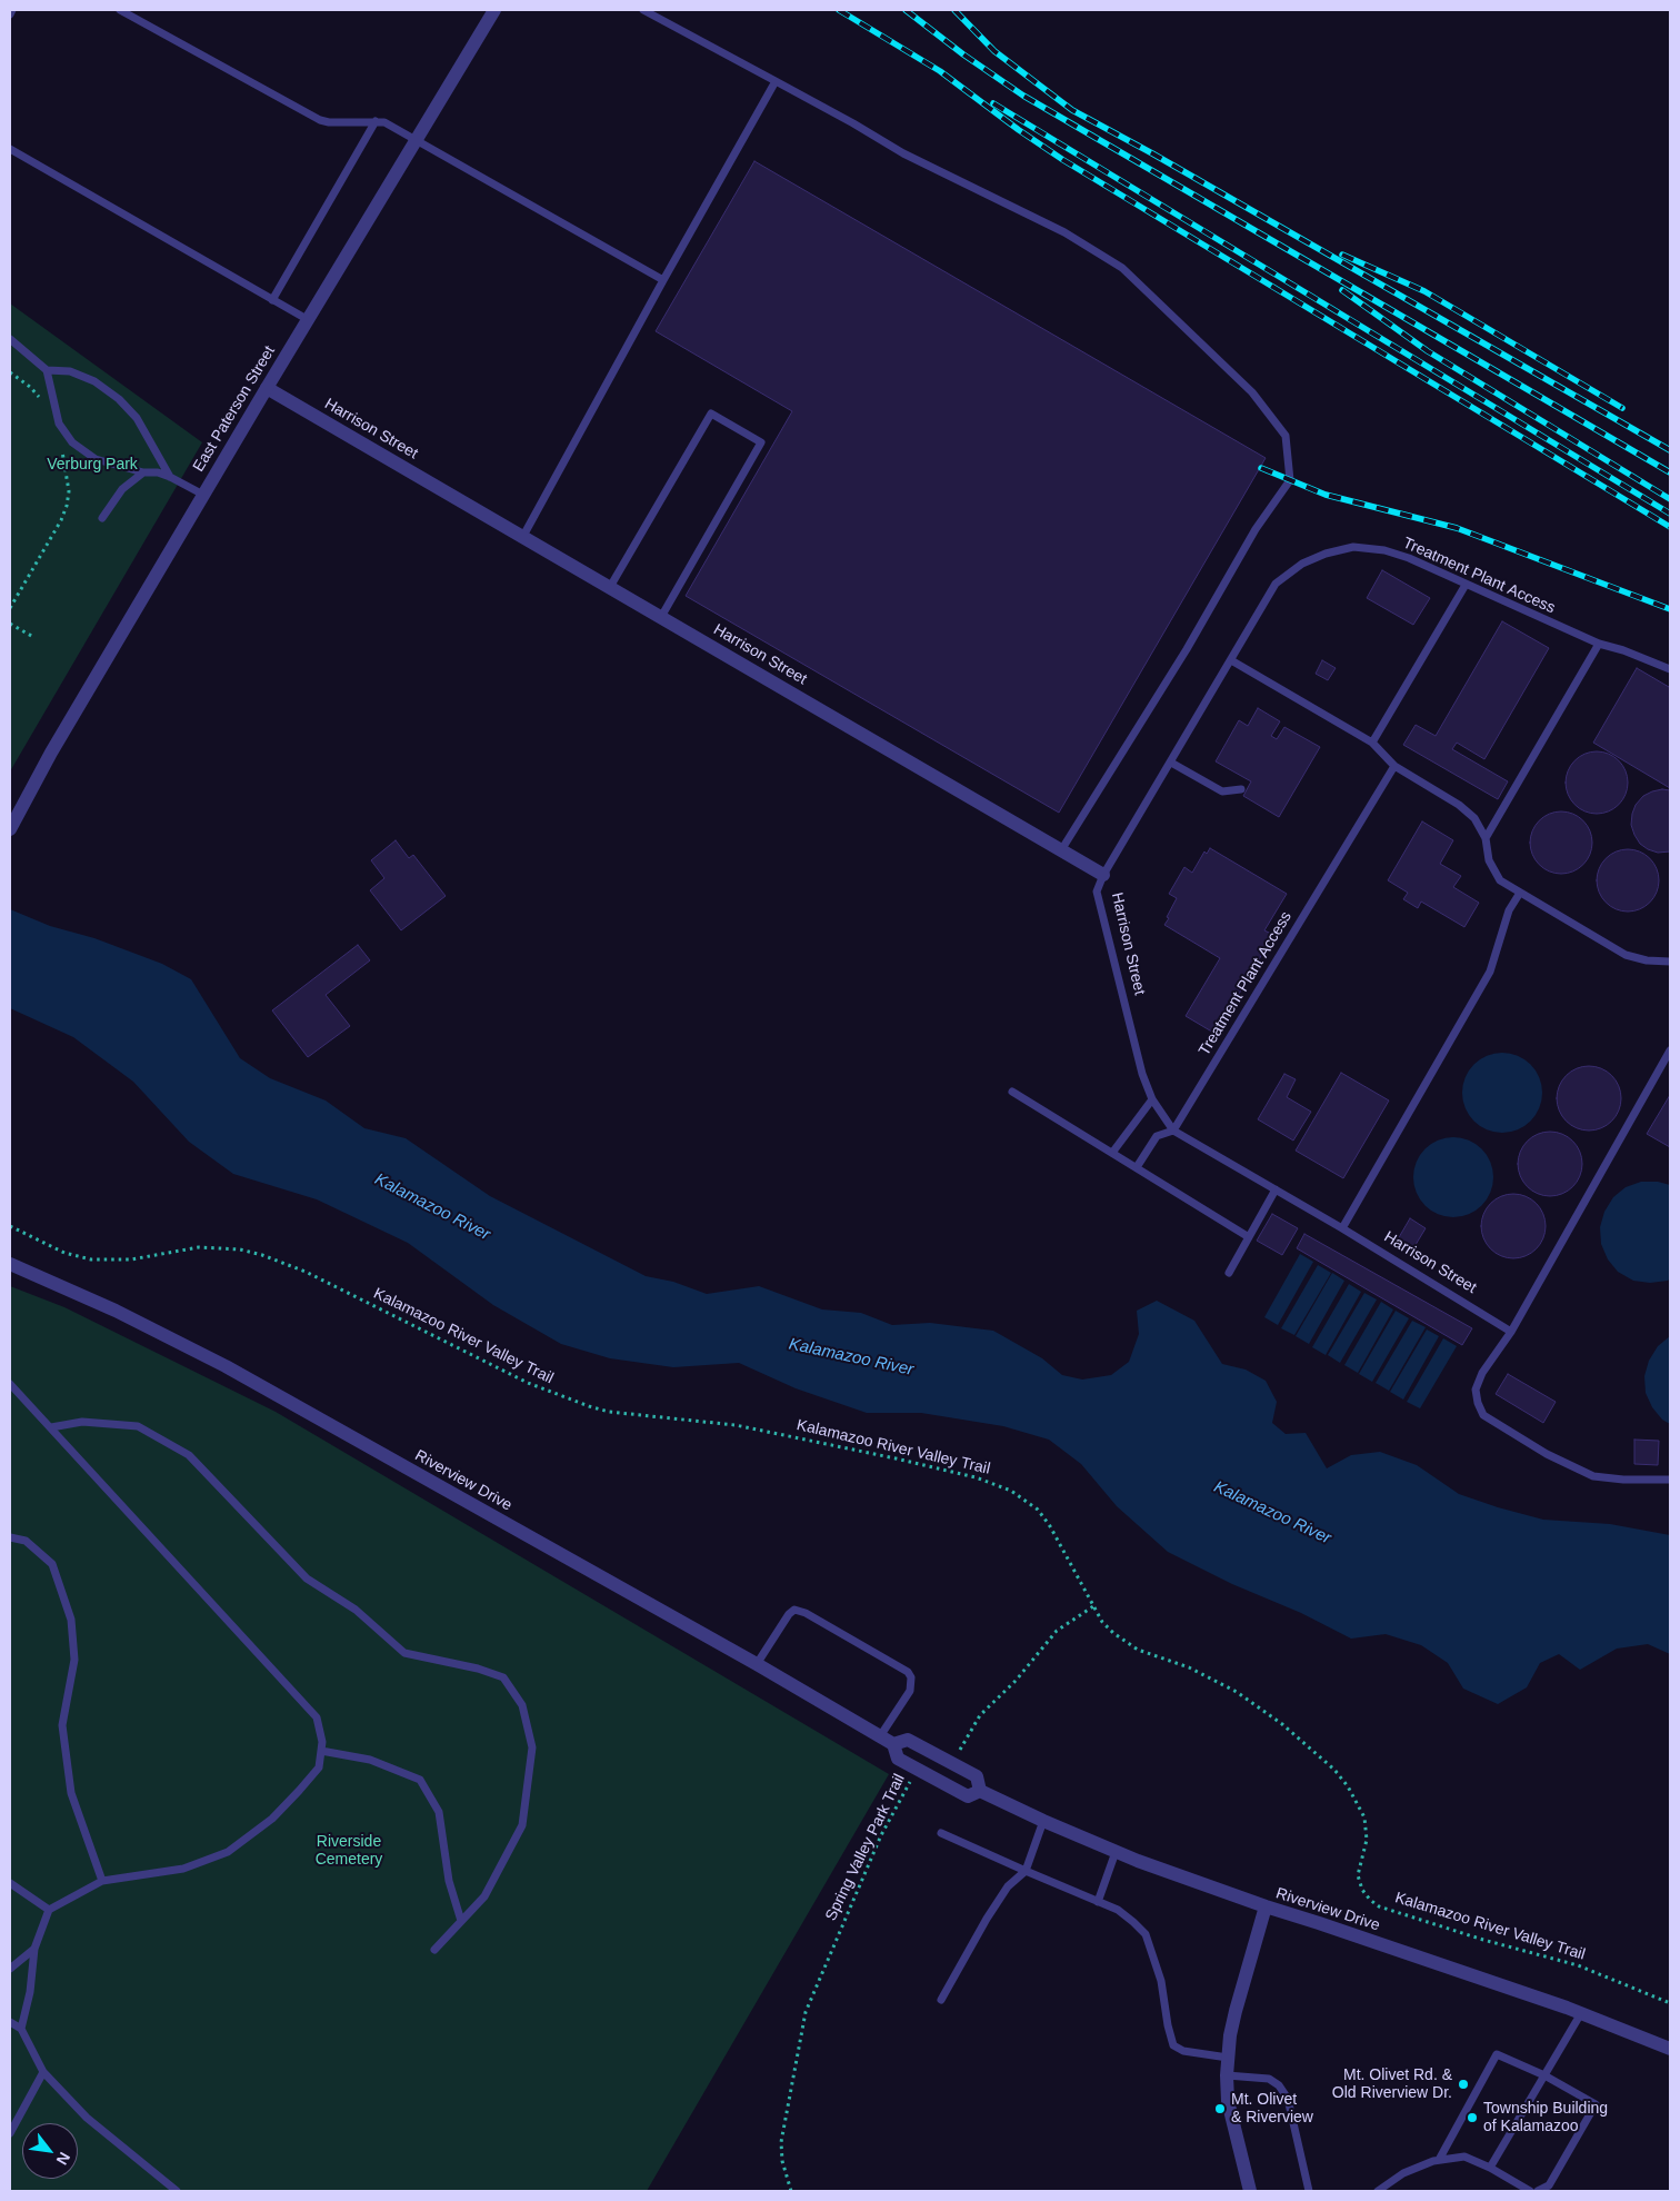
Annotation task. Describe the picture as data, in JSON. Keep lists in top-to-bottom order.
{
  "streets": {
    "street": ["East Paterson Street", "Harrison Street", "Riverview Drive"],
    "lane": ["Treatment Plant Access"],
    "path": ["Kalamazoo River Valley Trail", "Spring Valley Park Trail"]
  },
  "crossings": [
    ["East Paterson Street", "Harrison Street"],
    ["Harrison Street", "Treatment Plant Access"],
    ["Riverview Drive", "Spring Valley Park Trail"]
  ],
  "water": ["Kalamazoo River"],
  "parks": ["Verburg Park", "Riverside Cemetery"],
  "places": ["Mt. Olivet Rd. & Old Riverview Dr.", "Mt. Olivet & Riverview", "Township Building of Kalamazoo"],
  "north": "bottom right"
}
